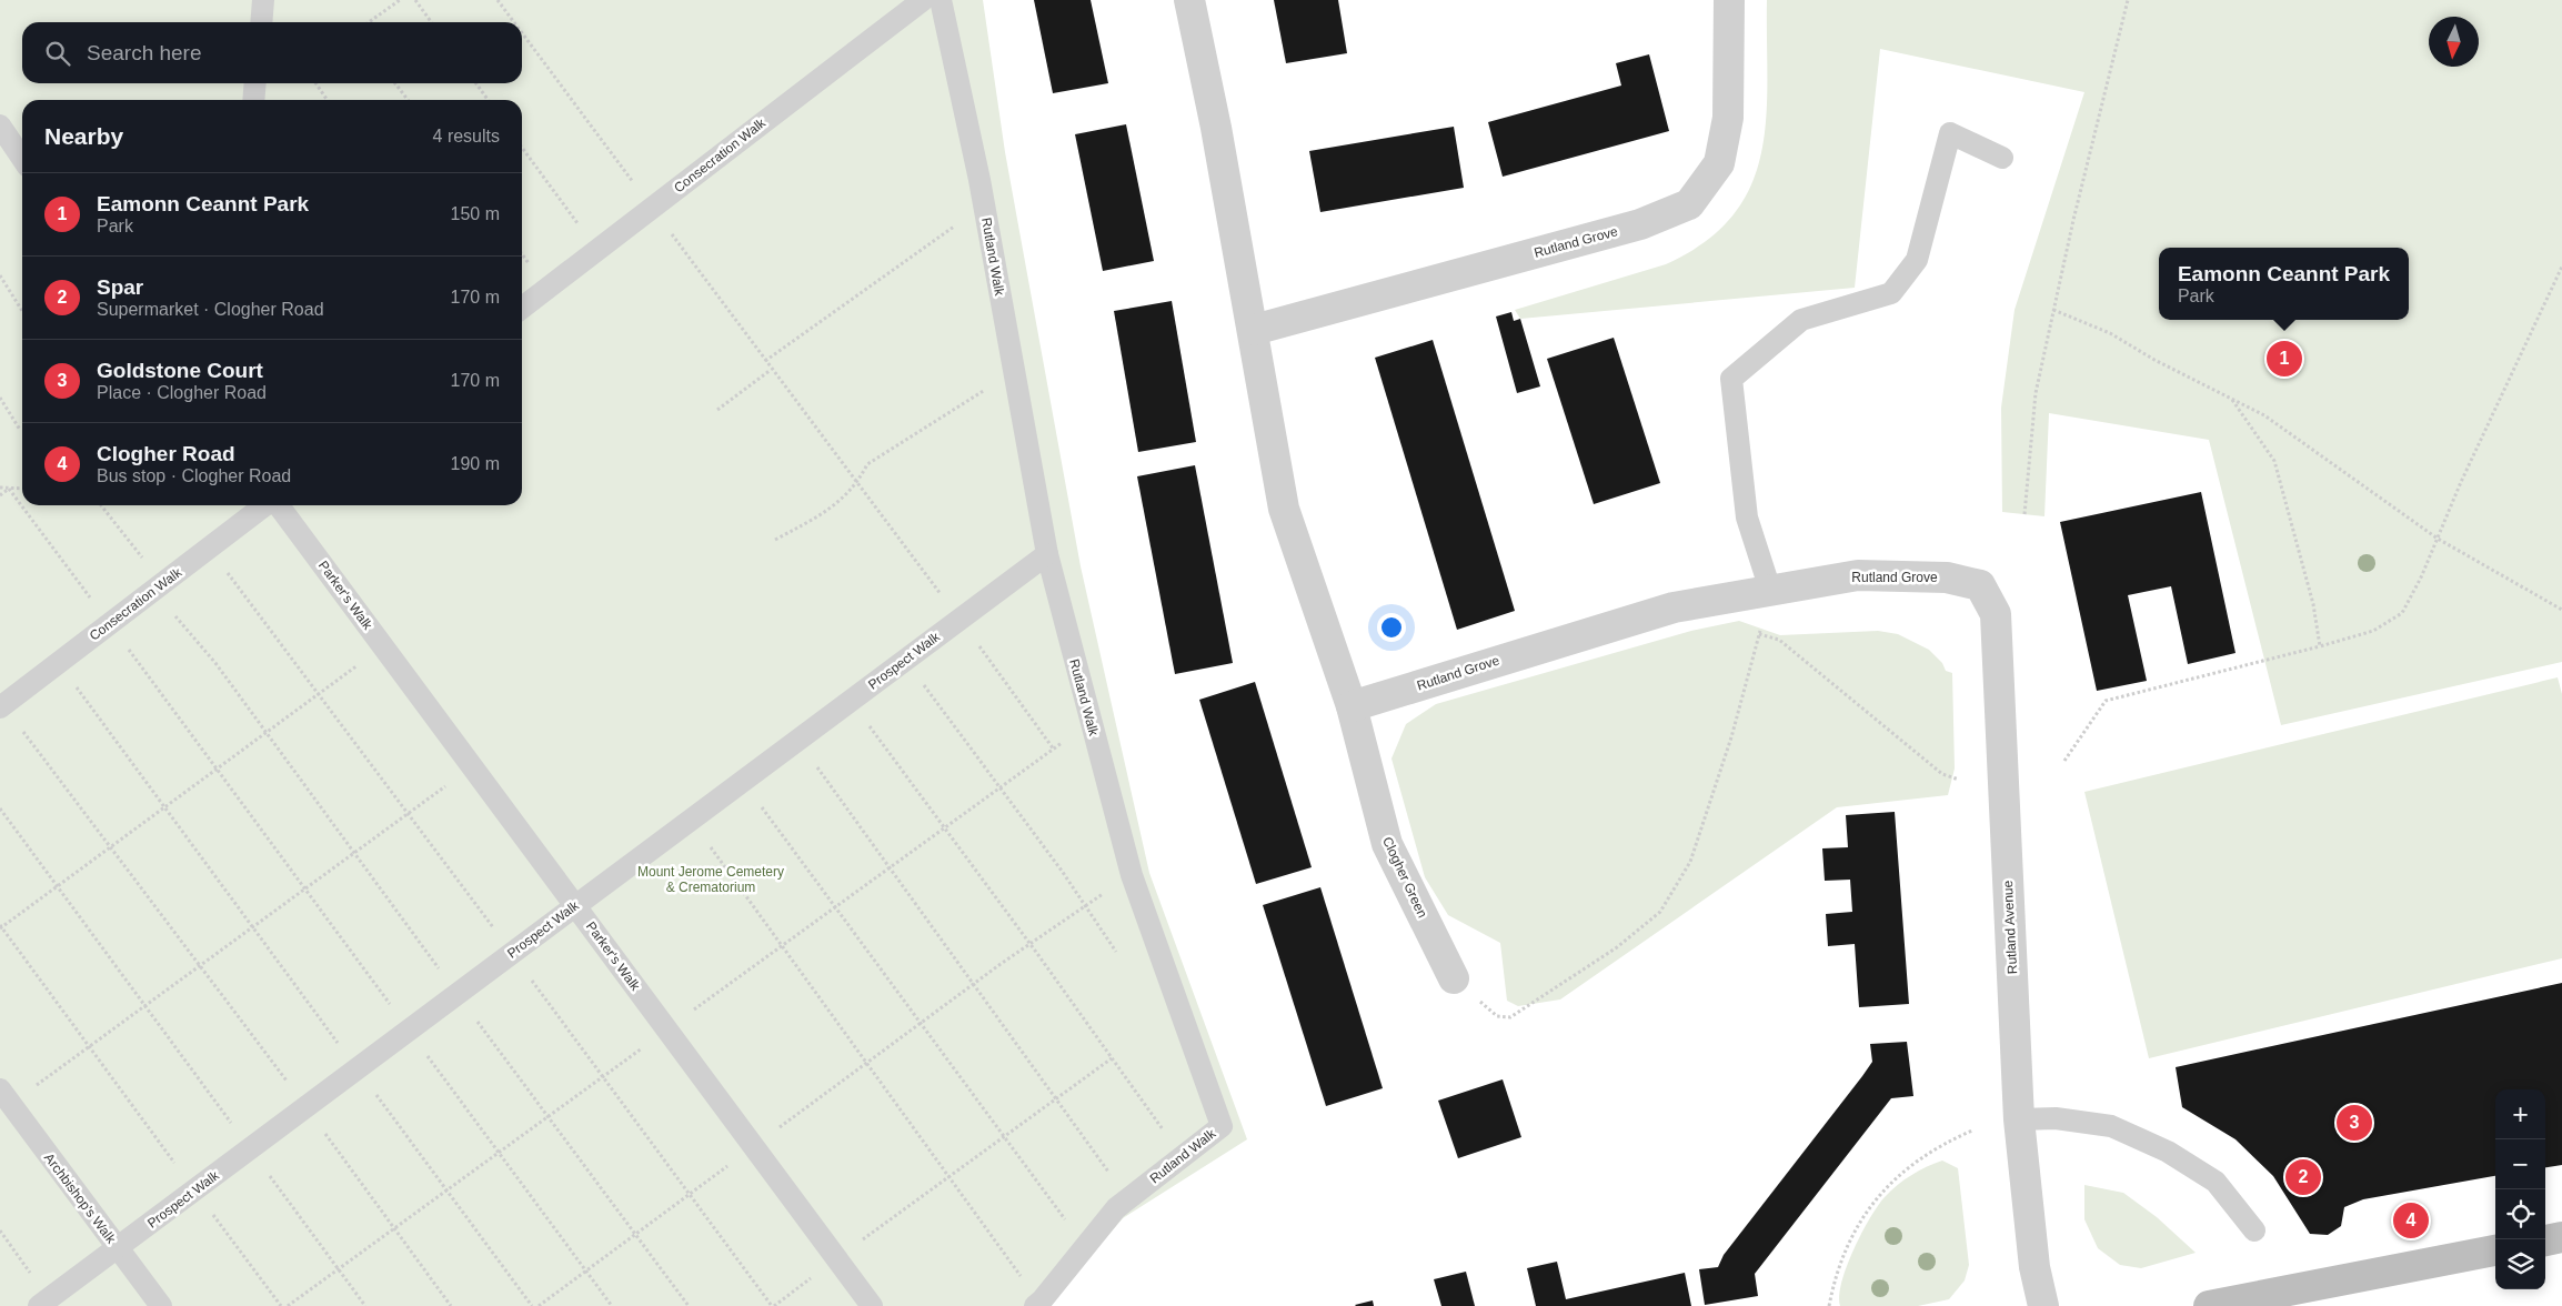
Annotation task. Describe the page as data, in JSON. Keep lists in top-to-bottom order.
{
  "streets": {
    "street": ["Rutland Grove", "Clogher Green", "Rutland Avenue"],
    "lane": [
      "Consecration Walk",
      "Rutland Walk",
      "Parker's Walk",
      "Prospect Walk",
      "Archbishop's Walk"
    ]
  },
  "crossings": [
    ["Rutland Grove", "Clogher Green"],
    ["Rutland Grove", "Rutland Avenue"],
    ["Rutland Walk", "Prospect Walk"],
    ["Parker's Walk", "Prospect Walk"],
    ["Prospect Walk", "Archbishop's Walk"]
  ],
  "parks": ["Mount Jerome Cemetery & Crematorium"],
  "north": "bottom",
  "page": {
    "search": "Search here",
    "heading": ["Nearby", "4 results"],
    "list": [
      {
        "mark": "1",
        "name": "Eamonn Ceannt Park",
        "note": "Park",
        "value": "150 m"
      },
      {
        "mark": "2",
        "name": "Spar",
        "note": "Supermarket · Clogher Road",
        "value": "170 m"
      },
      {
        "mark": "3",
        "name": "Goldstone Court",
        "note": "Place · Clogher Road",
        "value": "170 m"
      },
      {
        "mark": "4",
        "name": "Clogher Road",
        "note": "Bus stop · Clogher Road",
        "value": "190 m"
      }
    ],
    "popup": ["Eamonn Ceannt Park", "Park"],
    "pins": [
      "1",
      "3",
      "2",
      "4"
    ],
    "map_buttons": ["+", "−"]
  }
}
